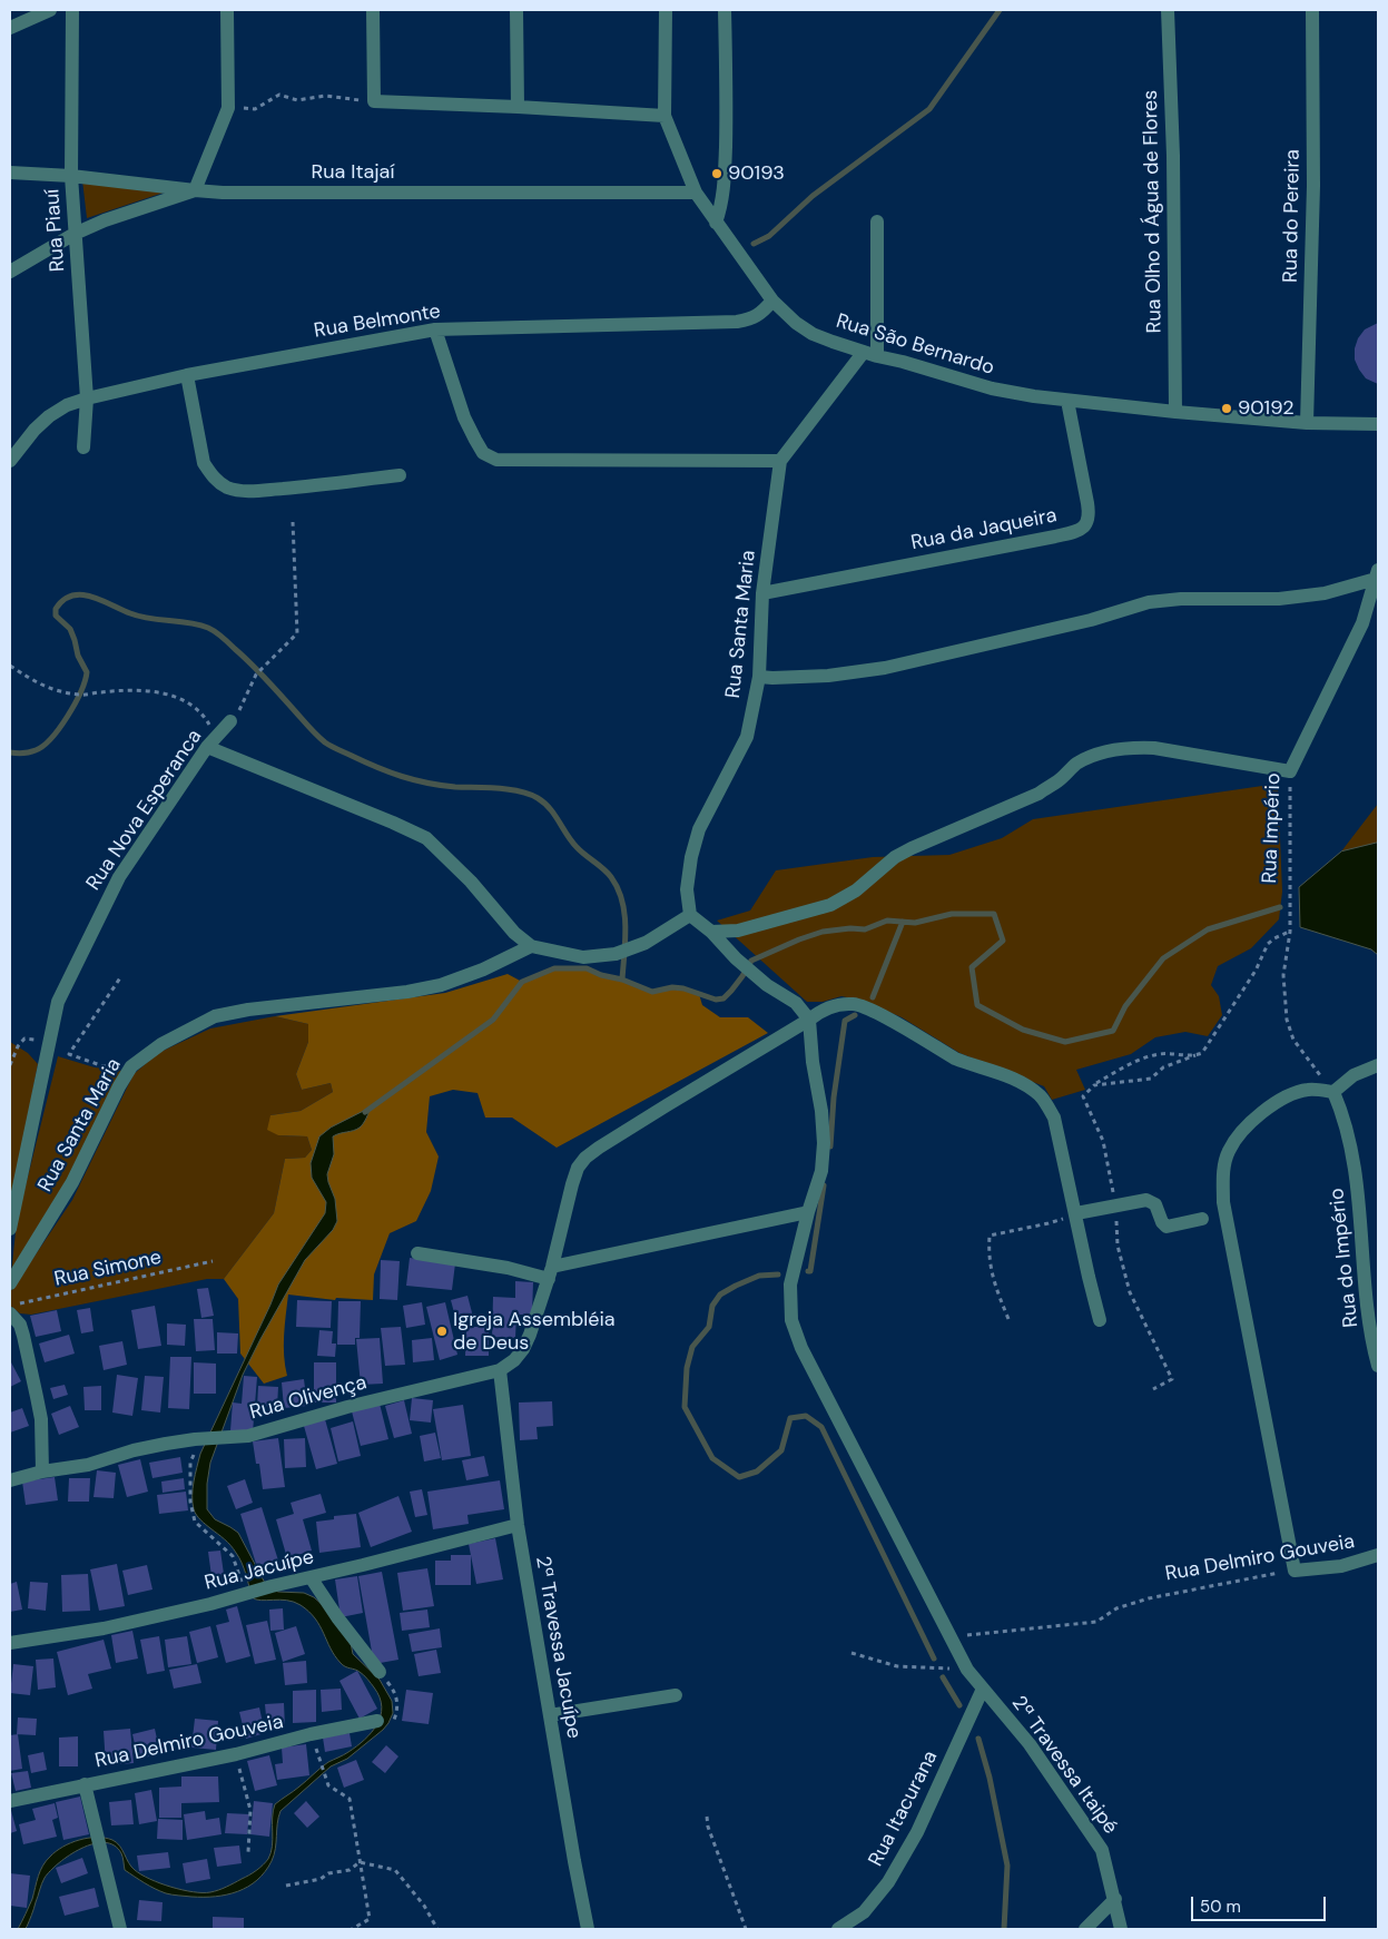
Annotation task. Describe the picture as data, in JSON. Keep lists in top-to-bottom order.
{
  "streets": {
    "street": [
      "Rua Itajaí",
      "Rua Olho d Água de Flores",
      "Rua do Pereira",
      "Rua Piauí",
      "Rua Belmonte",
      "Rua São Bernardo",
      "Rua da Jaqueira",
      "Rua Santa Maria",
      "Rua Nova Esperanca",
      "Rua Império",
      "Rua do Império",
      "Rua Olivença",
      "Rua Delmiro Gouveia",
      "Rua Jacuípe",
      "2ª Travessa Jacuípe",
      "2ª Travessa Itaipé",
      "Rua Itacurana"
    ],
    "path": ["Rua Simone"]
  },
  "crossings": [
    ["Rua Itajaí", "Rua Piauí"],
    ["Rua Itajaí", "Rua São Bernardo"],
    ["Rua Olho d Água de Flores", "Rua São Bernardo"],
    ["Rua do Pereira", "Rua São Bernardo"],
    ["Rua Piauí", "Rua Belmonte"],
    ["Rua Belmonte", "Rua São Bernardo"],
    ["Rua São Bernardo", "Rua da Jaqueira"],
    ["Rua da Jaqueira", "Rua Santa Maria"],
    ["Rua Império", "Rua do Império"],
    ["Rua Olivença", "2ª Travessa Jacuípe"],
    ["Rua Delmiro Gouveia", "2ª Travessa Itaipé"],
    ["Rua Jacuípe", "2ª Travessa Jacuípe"],
    ["2ª Travessa Itaipé", "Rua Itacurana"]
  ],
  "places": ["90193", "90192", "Igreja Assembléia de Deus"],
  "scale_bar": "50 m"
}
